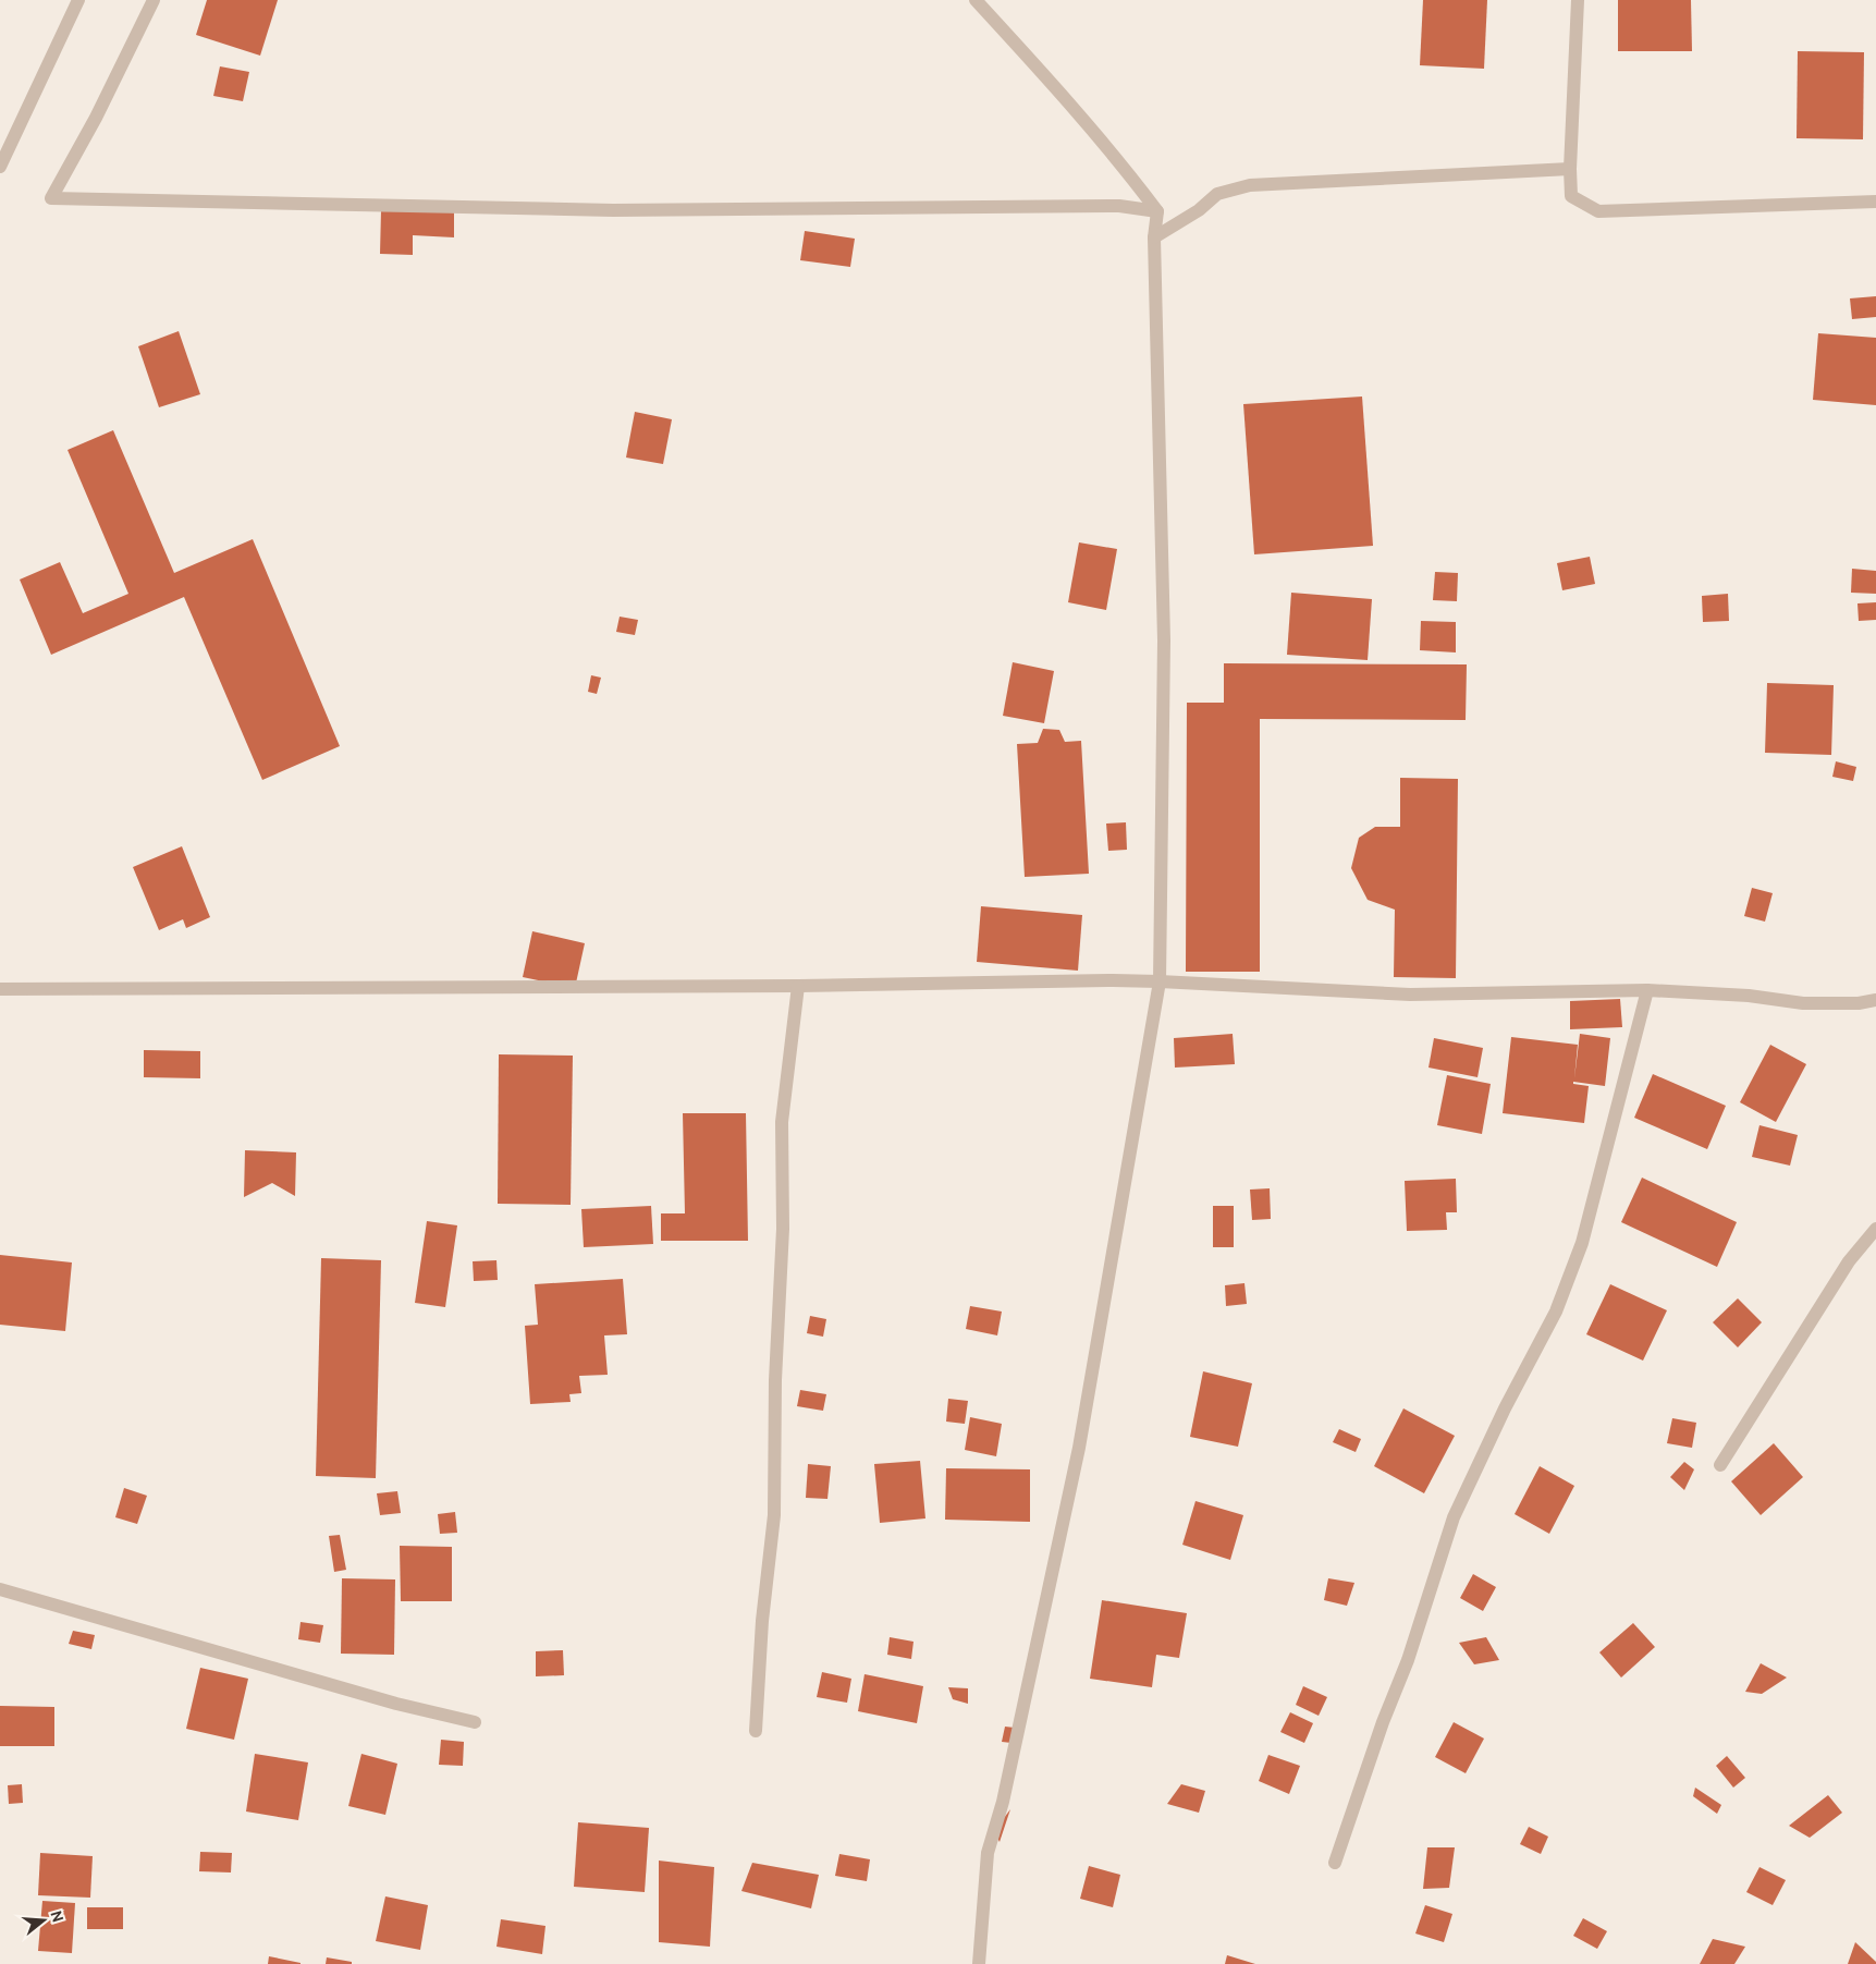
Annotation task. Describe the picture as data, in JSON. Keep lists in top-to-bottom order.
{
  "north": "right"
}
